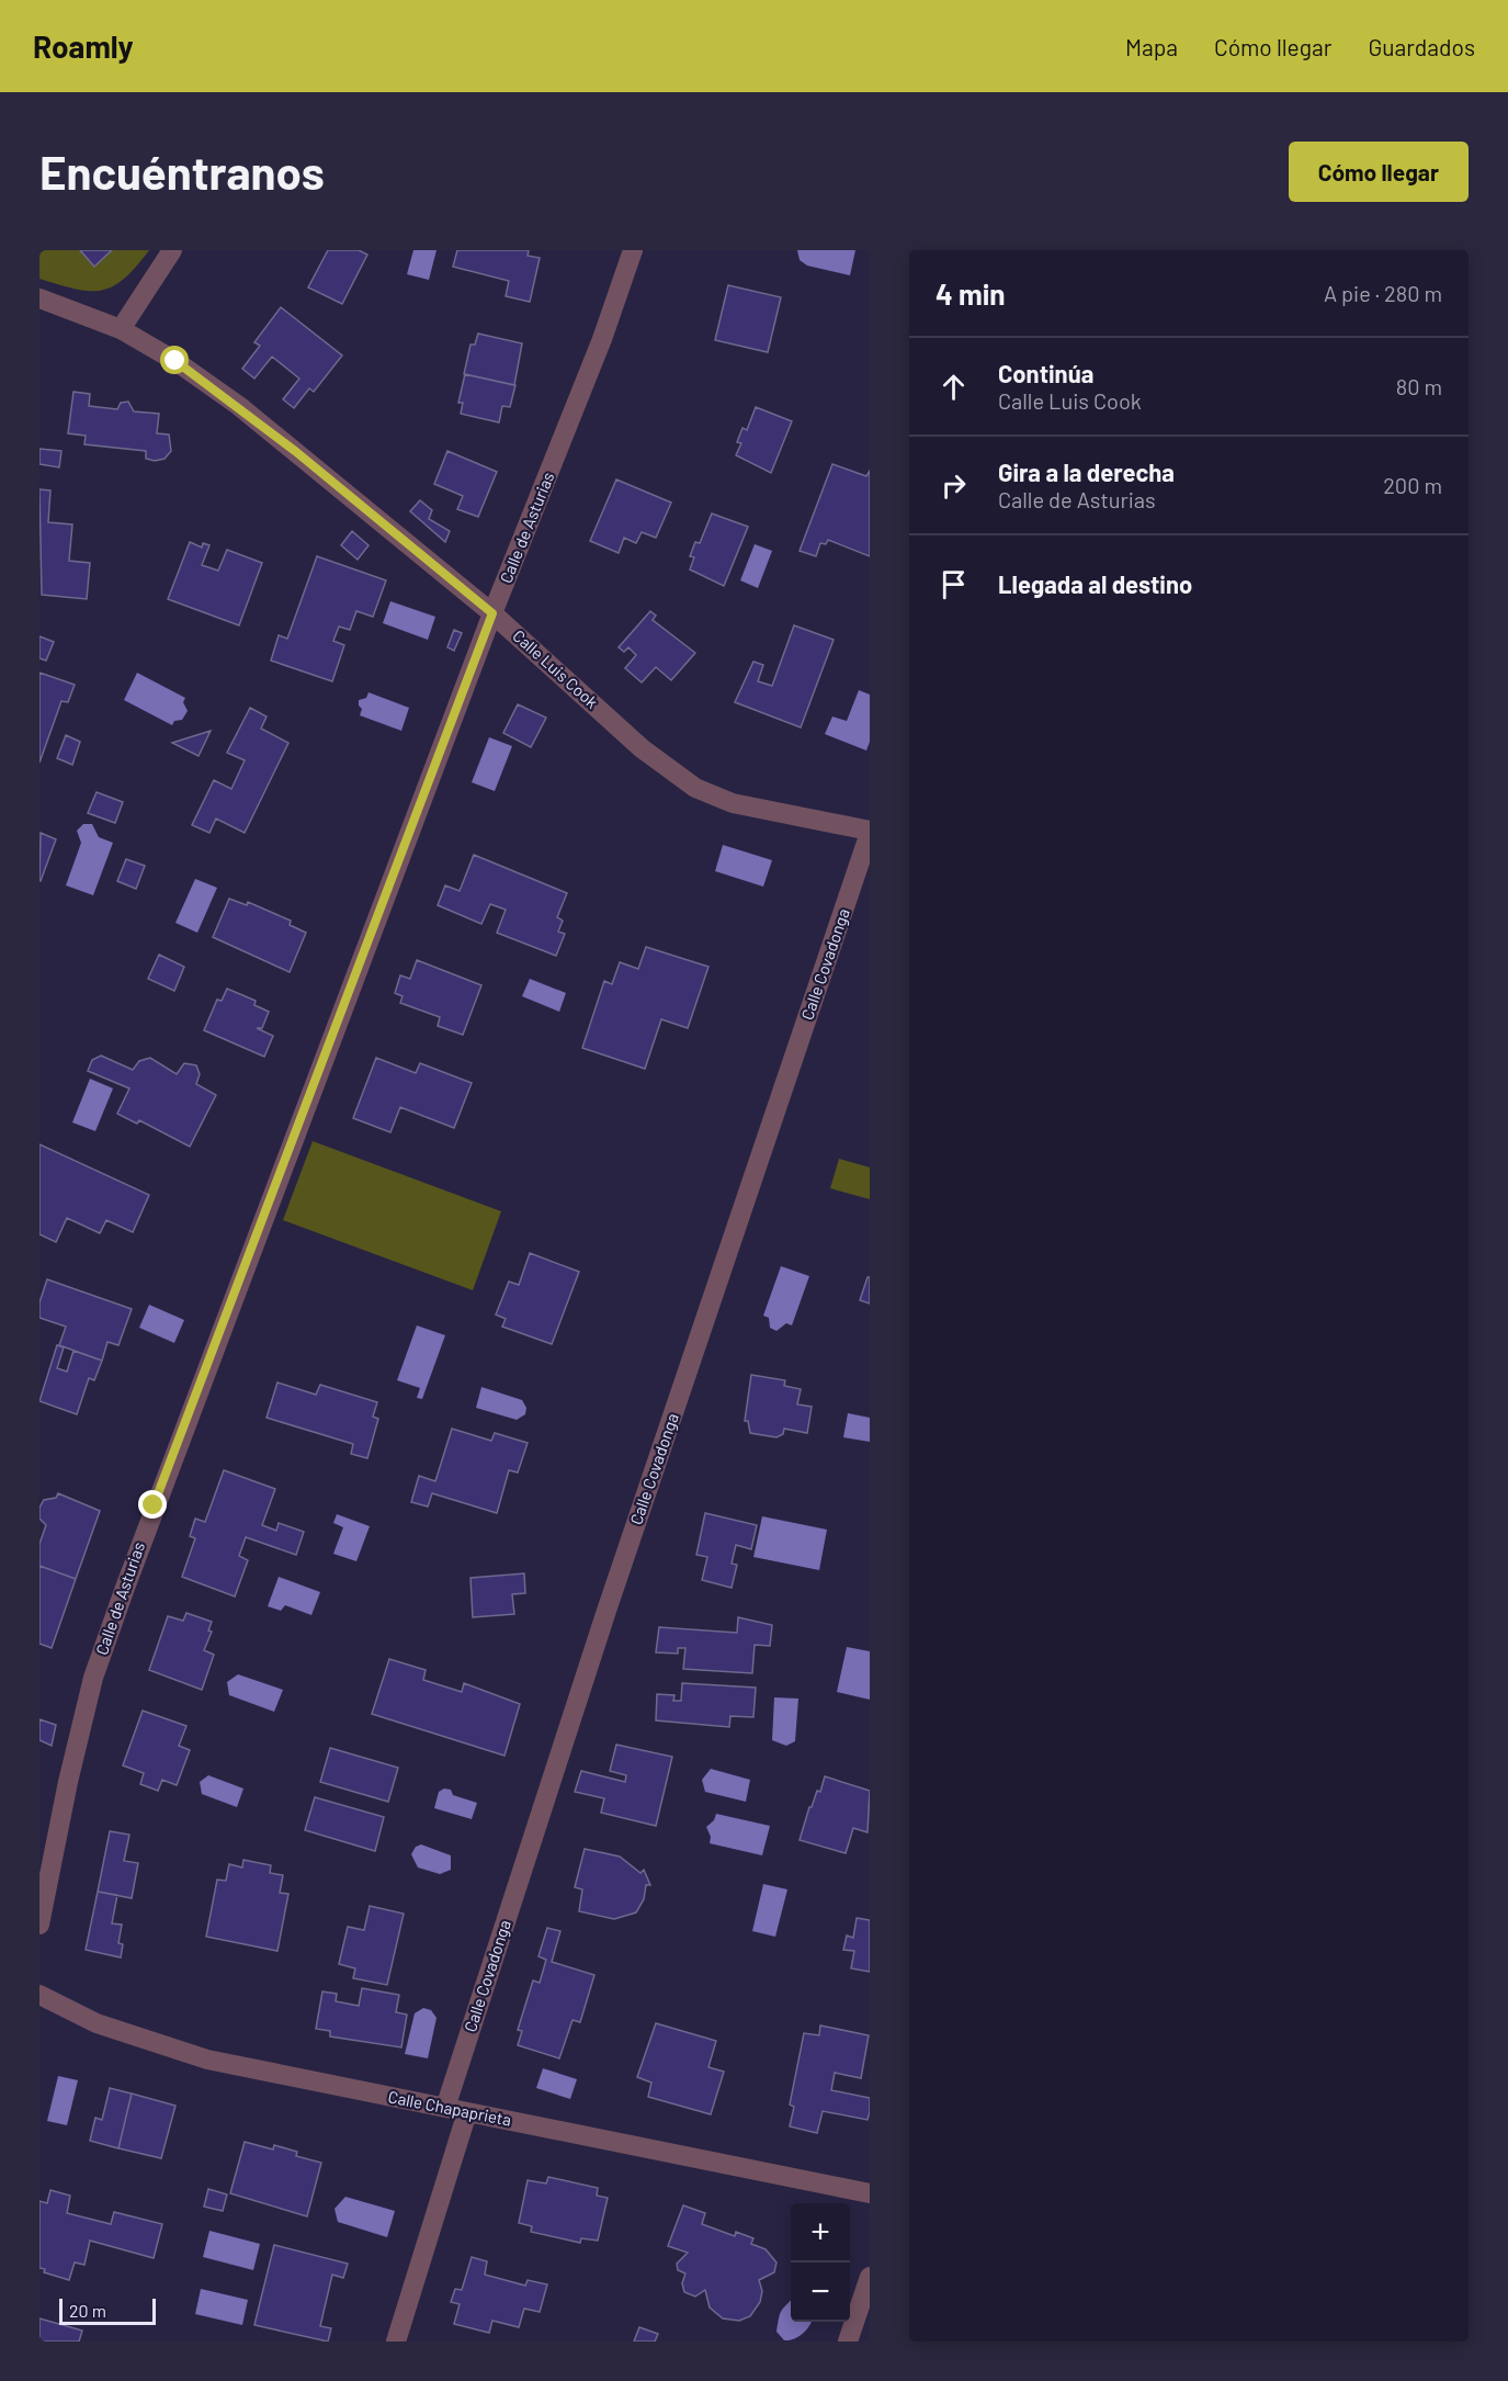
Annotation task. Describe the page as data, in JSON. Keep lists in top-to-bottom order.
{
  "streets": {
    "street": [
      "Calle de Asturias",
      "Calle Luis Cook",
      "Calle Covadonga",
      "Calle Chapaprieta"
    ]
  },
  "crossings": [
    ["Calle de Asturias", "Calle Luis Cook"],
    ["Calle Luis Cook", "Calle Covadonga"],
    ["Calle Covadonga", "Calle Chapaprieta"]
  ],
  "scale_bar": "20 m",
  "page": {
    "header": "Roamly",
    "nav": ["Mapa", "Cómo llegar", "Guardados"],
    "buttons": "Cómo llegar",
    "title": "Encuéntranos",
    "heading": ["4 min", "A pie · 280 m"],
    "list": [
      ["Continúa", "Calle Luis Cook", "80 m"],
      ["Gira a la derecha", "Calle de Asturias", "200 m"],
      "Llegada al destino"
    ],
    "map_buttons": ["+", "−"],
    "scale": "20 m"
  }
}
